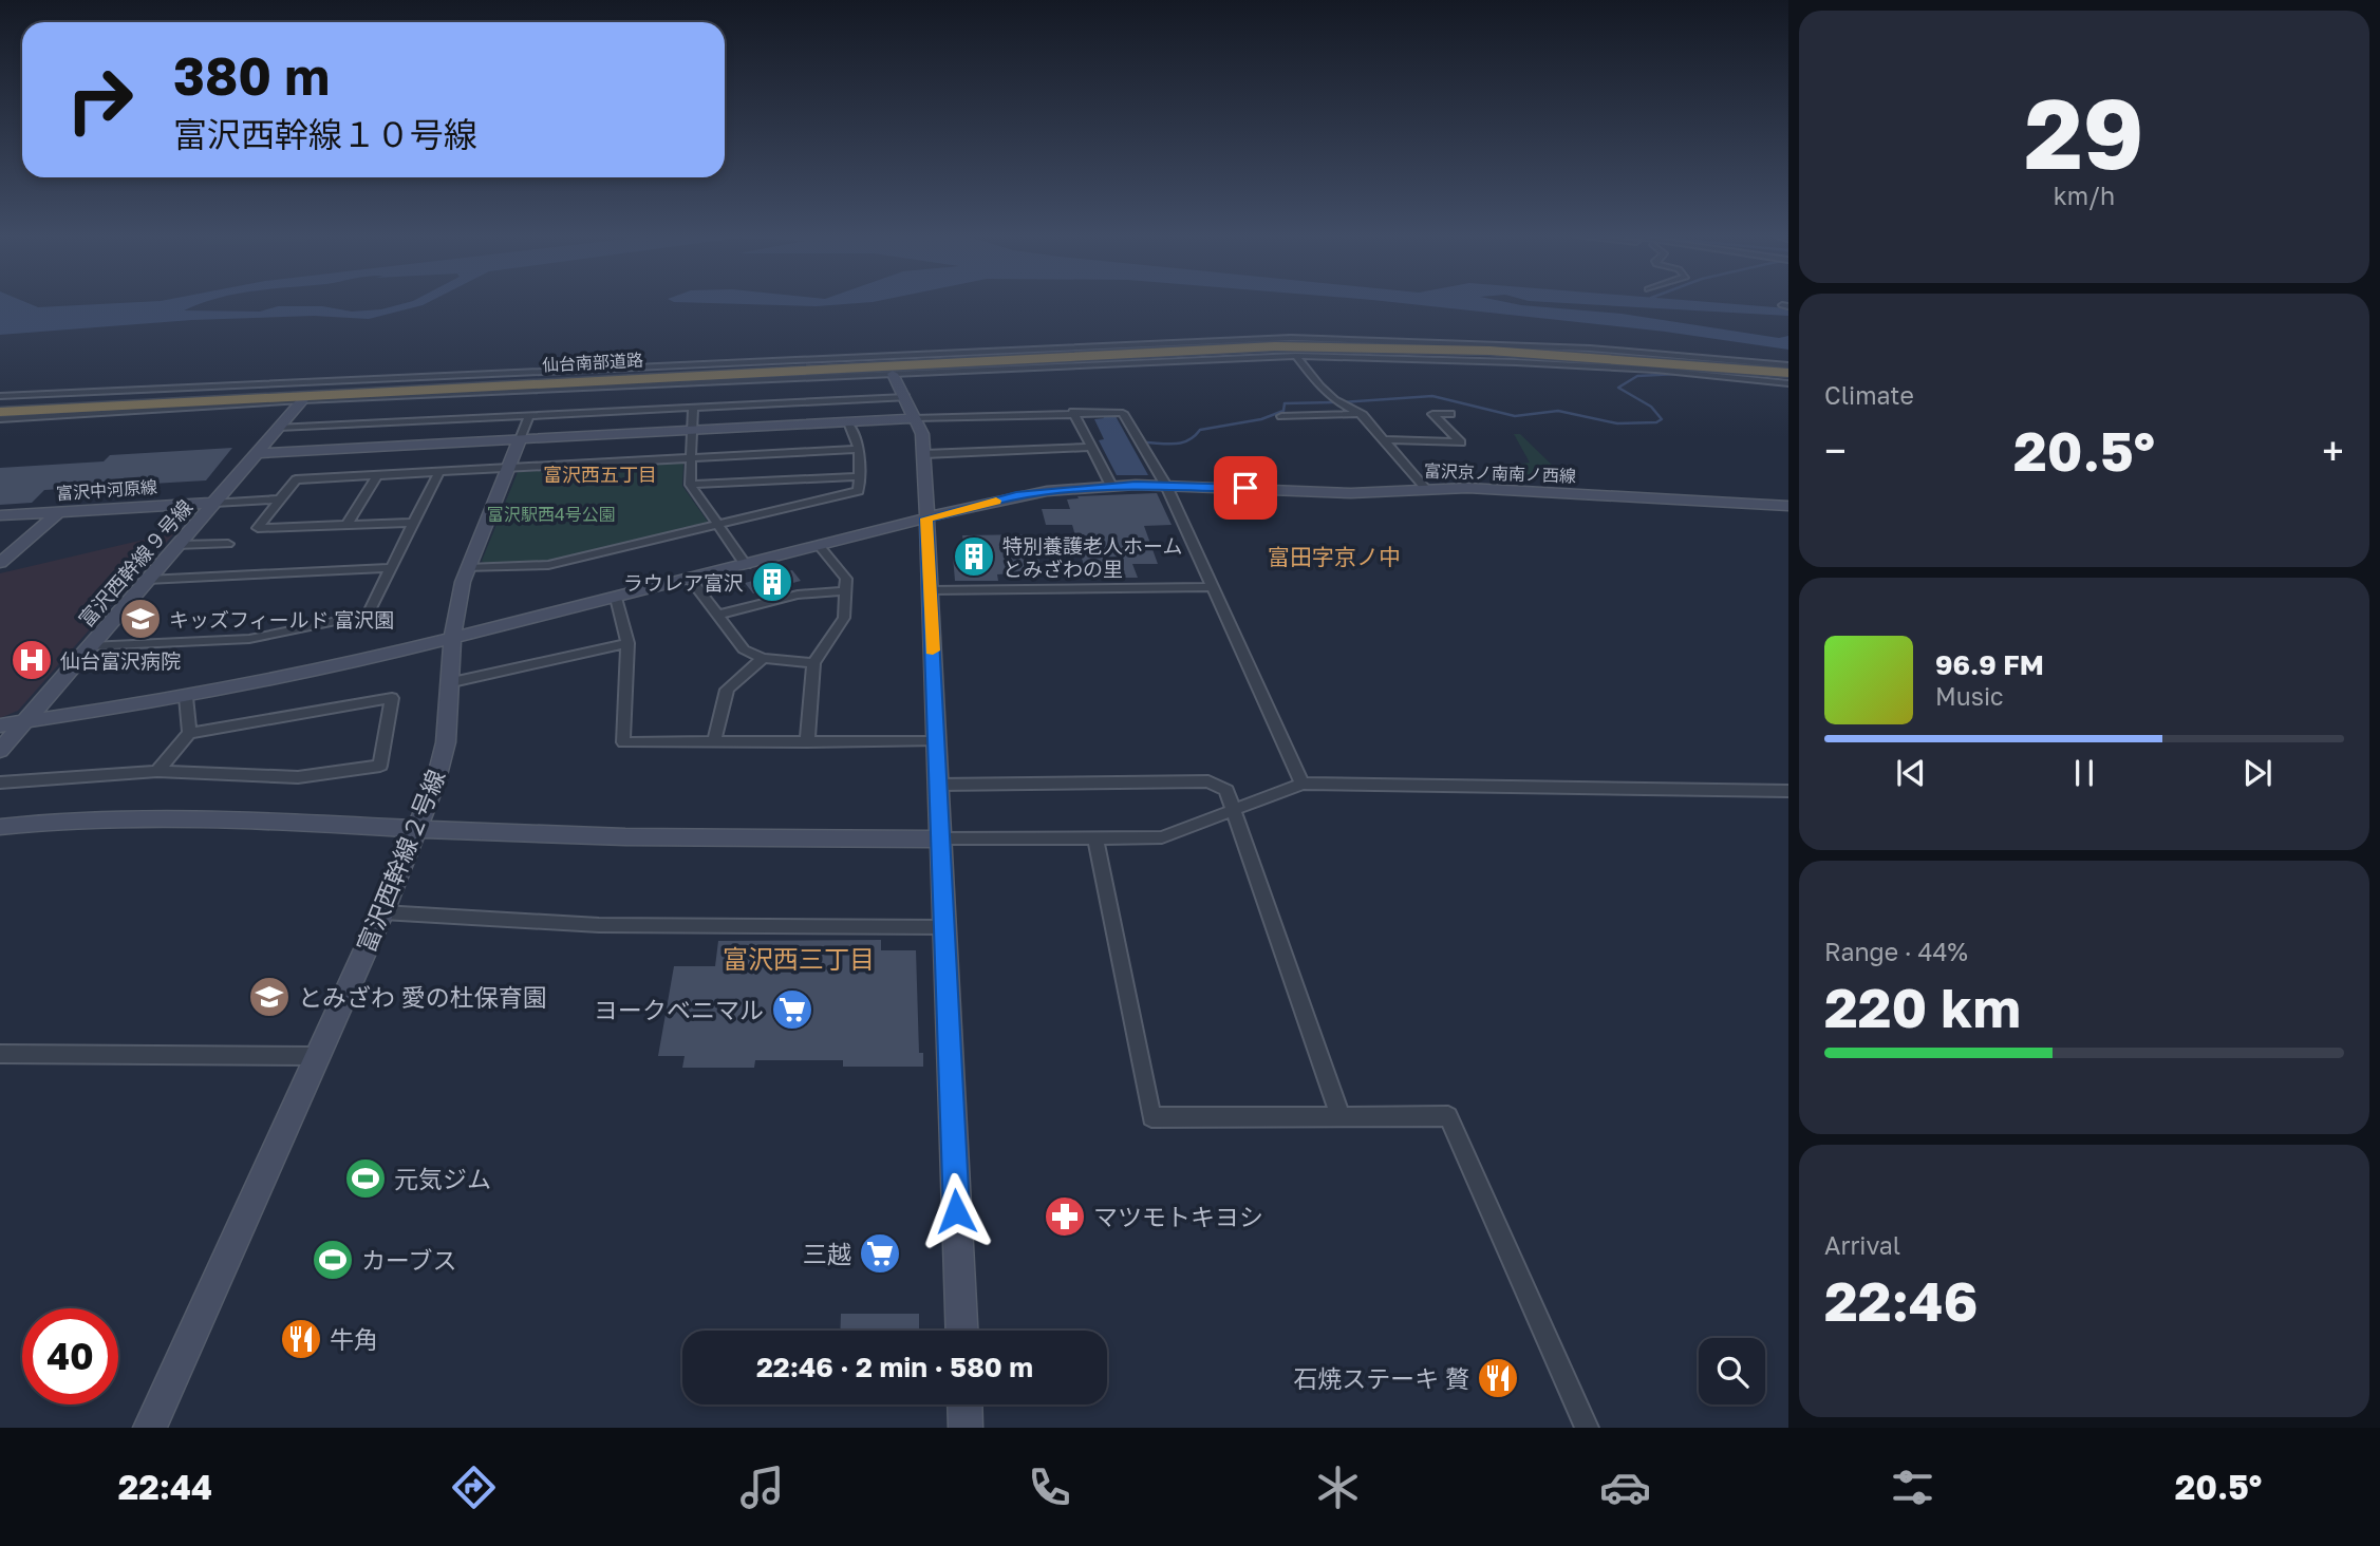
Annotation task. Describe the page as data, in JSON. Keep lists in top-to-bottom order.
{
  "streets": {
    "highway": ["仙台南部道路"],
    "street": [
      "富沢京ノ南南ノ西線",
      "富沢中河原線",
      "富沢西幹線９号線",
      "富沢西幹線２号線"
    ]
  },
  "crossings": [
    ["富沢京ノ南南ノ西線", "富沢西幹線９号線"],
    ["富沢京ノ南南ノ西線", "富沢西幹線２号線"],
    ["富沢中河原線", "富沢西幹線９号線"]
  ],
  "districts": ["富沢西五丁目", "富田字京ノ中", "富沢西三丁目"],
  "parks": ["富沢駅西4号公園"],
  "places": {
    "building": ["特別養護老人ホーム とみざわの里", "ラウレア富沢"],
    "school or university": ["キッズフィールド 富沢園", "とみざわ 愛の杜保育園"],
    "hospital": ["仙台富沢病院"],
    "supermarket": ["ヨークベニマル", "三越"],
    "sports": ["元気ジム", "カーブス"],
    "pharmacy": ["マツモトキヨシ"],
    "restaurant": ["牛角", "石焼ステーキ 贅"]
  },
  "page": {
    "tile": [
      ["29", "km/h"],
      "Climate",
      ["Range · 44%", "220 km"],
      ["Arrival", "22:46"]
    ],
    "turn": ["380 m", "富沢西幹線１０号線"],
    "heat": ["−", "20.5°", "+"],
    "song": ["96.9 FM", "Music"],
    "limit": "40",
    "trip": "22:46 · 2 min · 580 m",
    "tabs": ["22:44", "20.5°"]
  }
}
